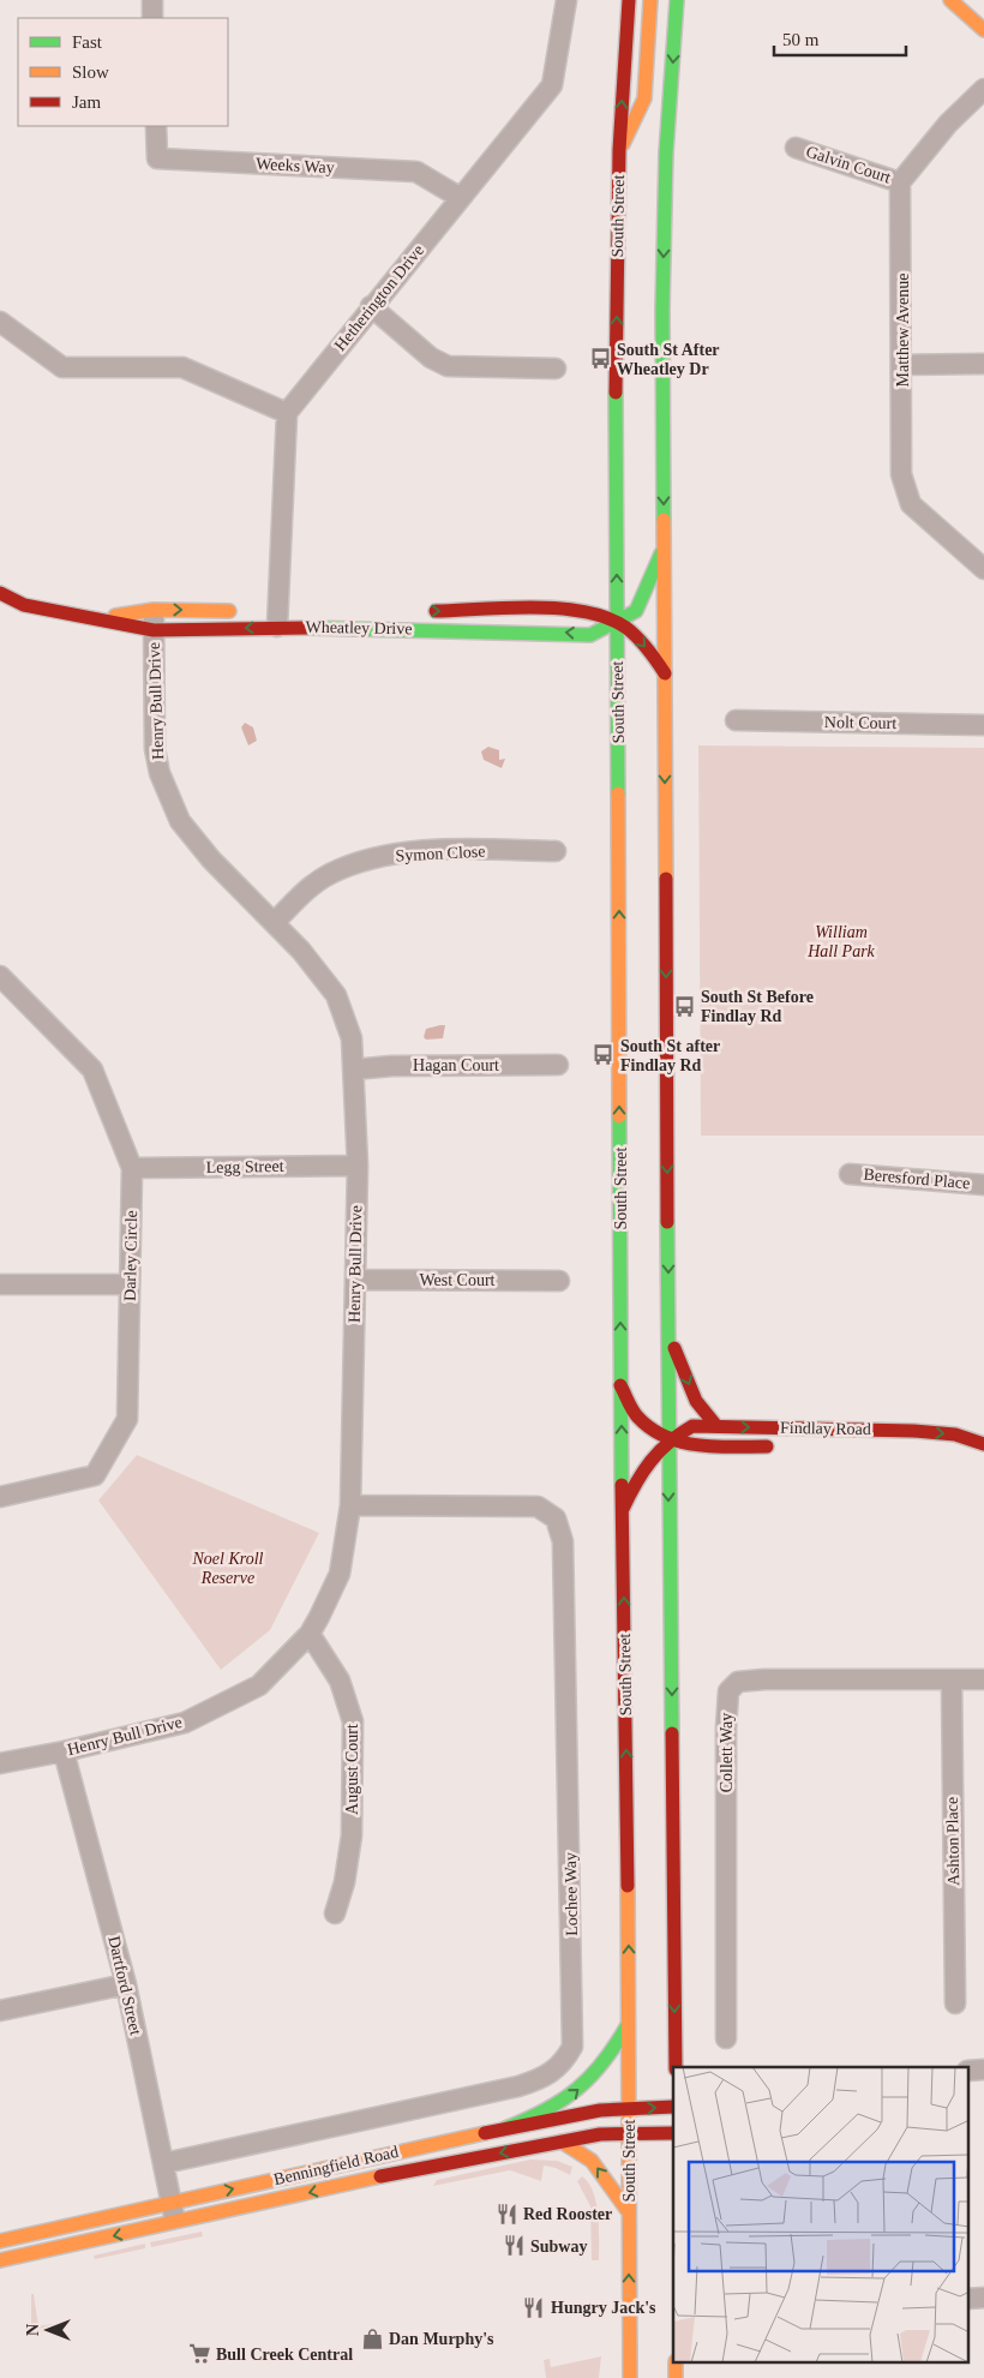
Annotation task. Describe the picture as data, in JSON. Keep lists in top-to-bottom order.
{
  "streets": {
    "main road": [
      "South Street",
      "Wheatley Drive",
      "Findlay Road",
      "Benningfield Road"
    ],
    "street": [
      "Galvin Court",
      "Weeks Way",
      "Hetherington Drive",
      "Matthew Avenue",
      "Henry Bull Drive",
      "Nolt Court",
      "Symon Close",
      "Hagan Court",
      "Legg Street",
      "Beresford Place",
      "Darley Circle",
      "West Court",
      "Collett Way",
      "August Court",
      "Ashton Place",
      "Lochee Way",
      "Dartford Street"
    ]
  },
  "crossings": [
    ["Galvin Court", "Matthew Avenue"],
    ["Weeks Way", "Hetherington Drive"],
    ["South Street", "Wheatley Drive"],
    ["South Street", "Findlay Road"],
    ["South Street", "Benningfield Road"],
    ["Wheatley Drive", "Henry Bull Drive"],
    ["Henry Bull Drive", "Symon Close"],
    ["Henry Bull Drive", "Hagan Court"],
    ["Henry Bull Drive", "Legg Street"],
    ["Henry Bull Drive", "West Court"],
    ["Henry Bull Drive", "August Court"],
    ["Henry Bull Drive", "Lochee Way"],
    ["Henry Bull Drive", "Dartford Street"],
    ["Legg Street", "Darley Circle"],
    ["Collett Way", "Ashton Place"],
    ["Lochee Way", "Dartford Street"],
    ["Dartford Street", "Benningfield Road"]
  ],
  "parks": ["William Hall Park", "Noel Kroll Reserve"],
  "places": {
    "bus stop": ["South St After Wheatley Dr", "South St Before Findlay Rd", "South St after Findlay Rd"],
    "restaurant": ["Red Rooster", "Subway", "Hungry Jack's"],
    "shop": ["Dan Murphy's"],
    "supermarket": ["Bull Creek Central"]
  },
  "legend": ["Fast", "Slow", "Jam"],
  "scale_bar": "50 m",
  "north": "left"
}
